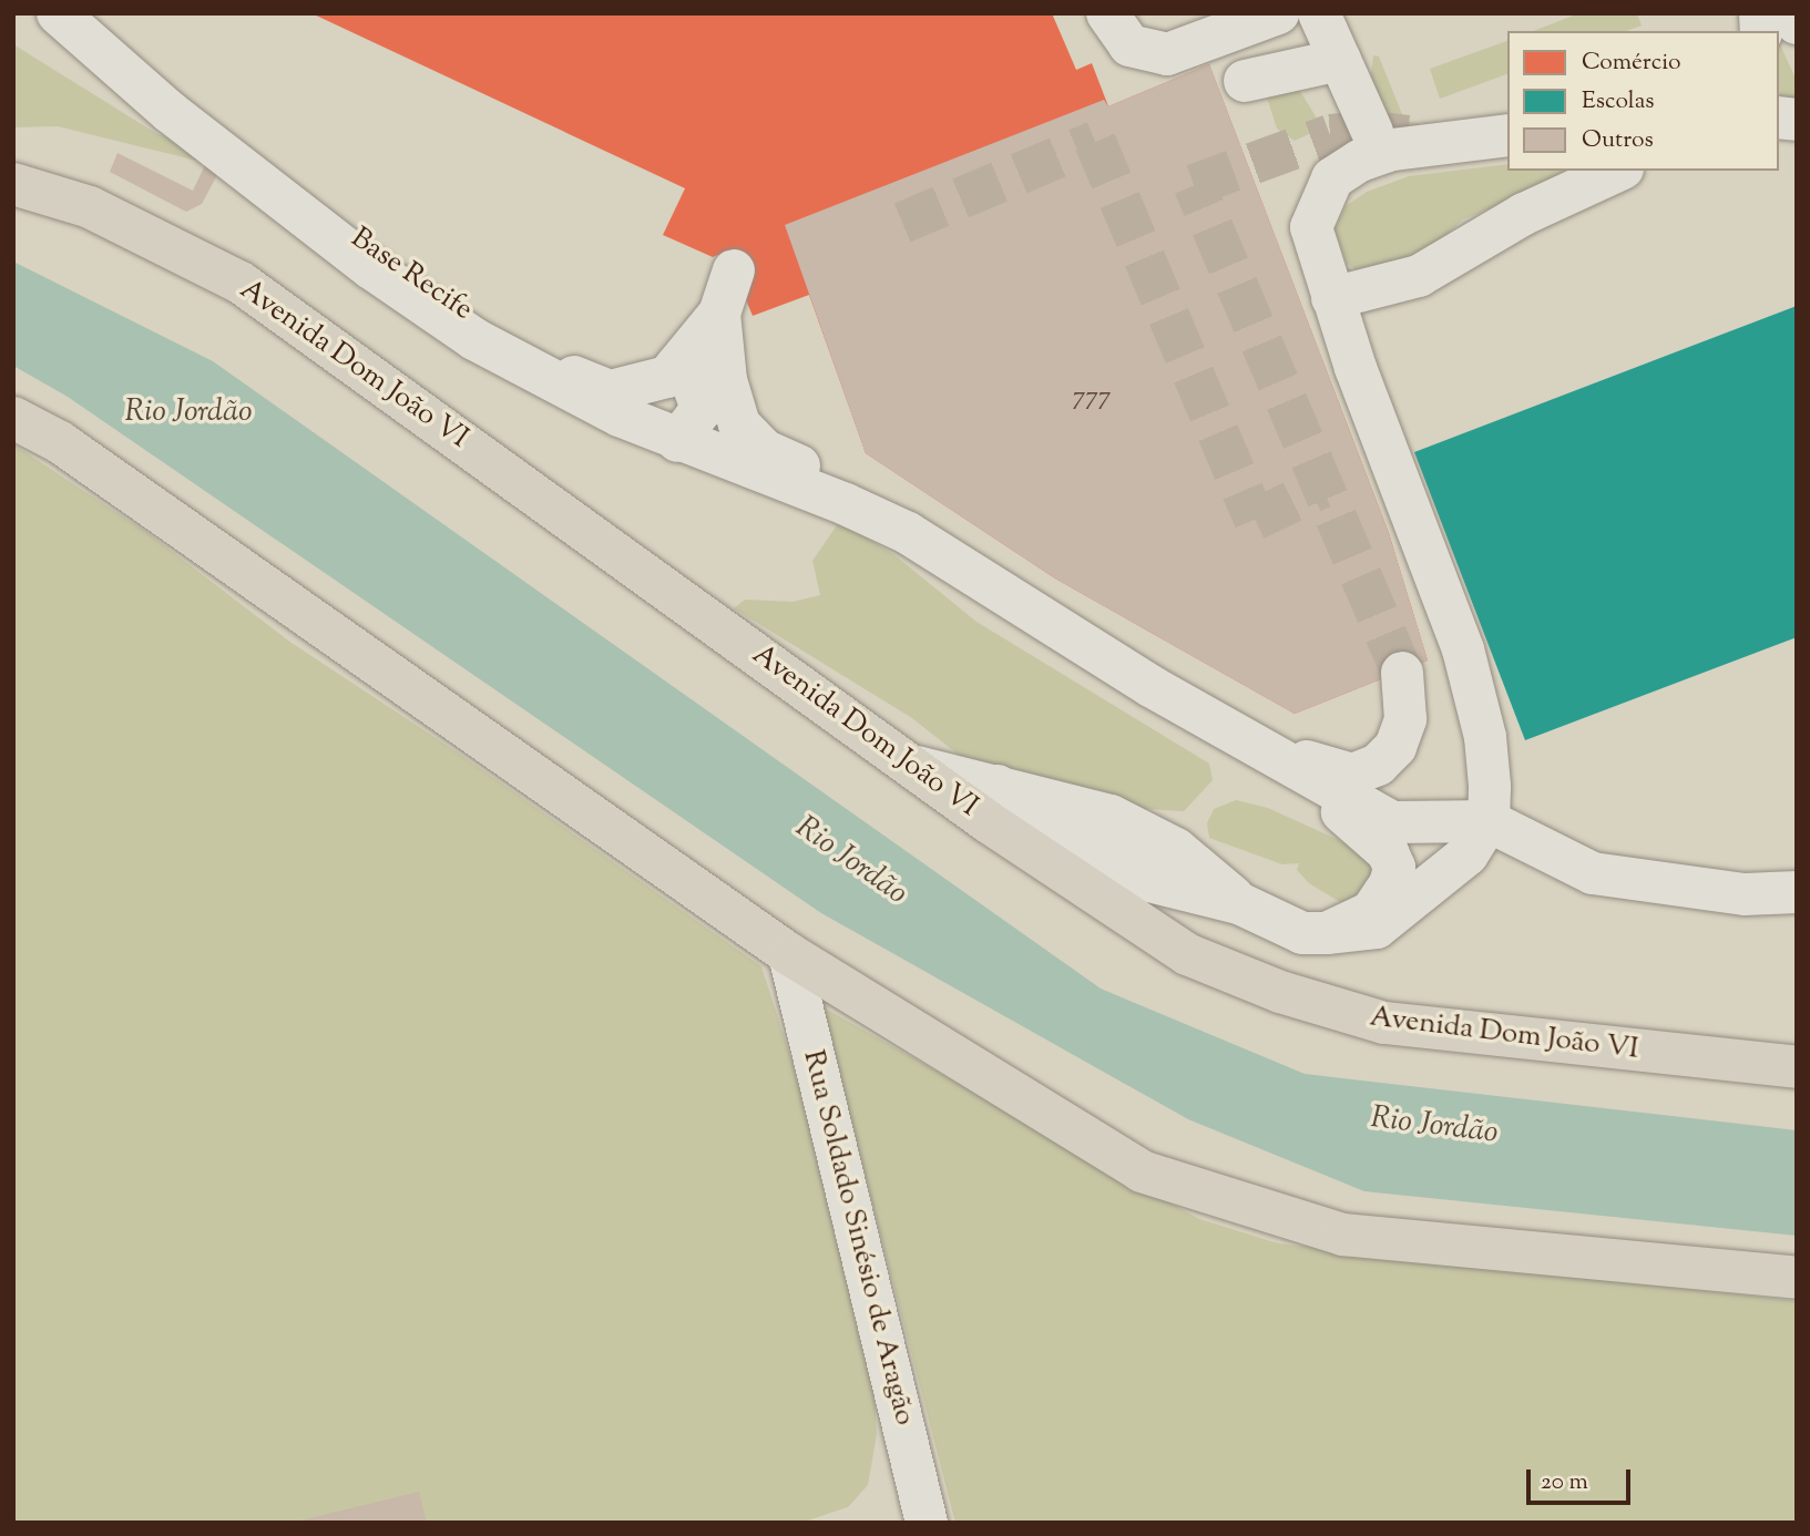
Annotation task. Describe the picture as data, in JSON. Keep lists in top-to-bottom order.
{
  "streets": {
    "main road": ["Avenida Dom João VI"],
    "street": ["Base Recife", "Rua Soldado Sinésio de Aragão"]
  },
  "water": ["Rio Jordão"],
  "house_numbers": ["777"],
  "legend": ["Comércio", "Escolas", "Outros"],
  "scale_bar": "20 m"
}
